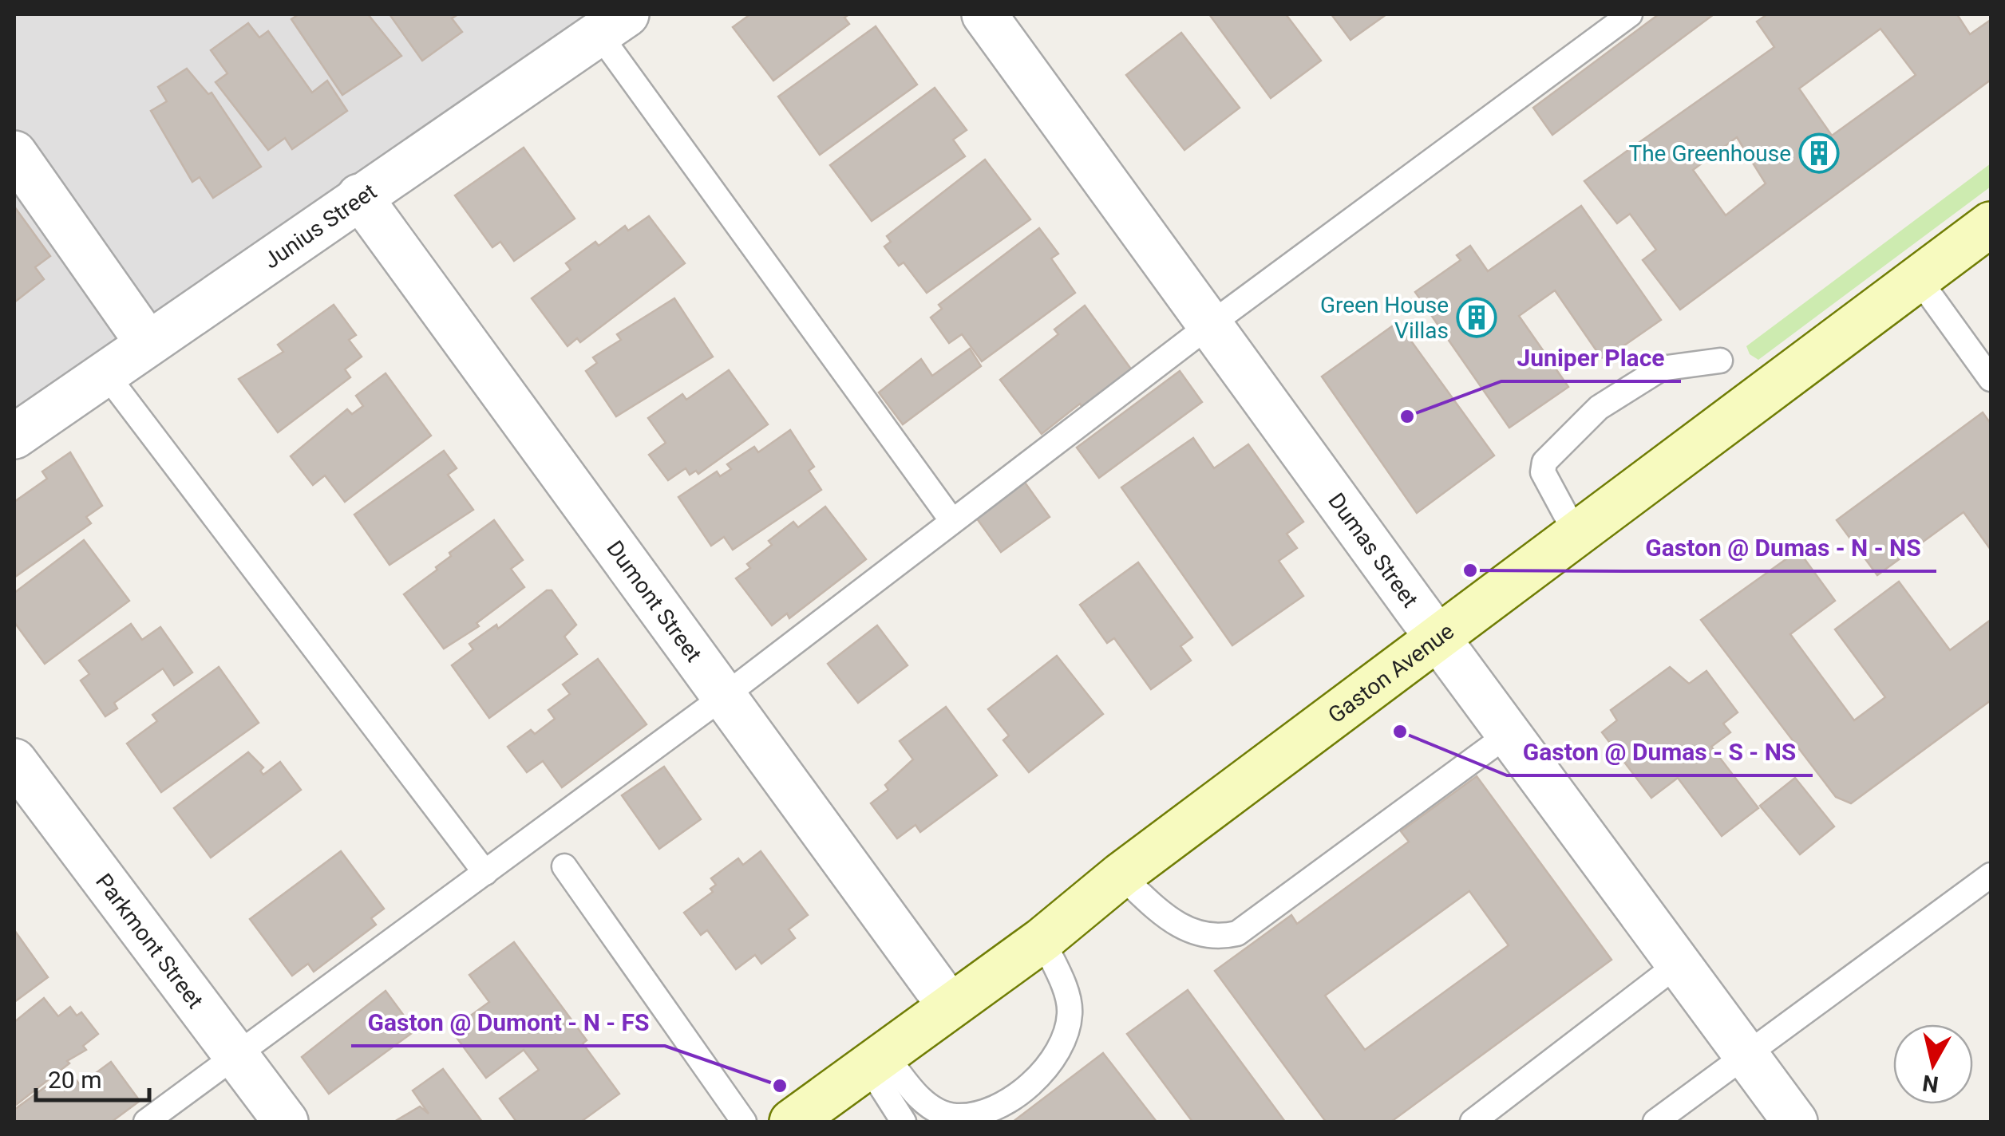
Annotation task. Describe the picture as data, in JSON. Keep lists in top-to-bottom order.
{
  "streets": {
    "main road": ["Gaston Avenue"],
    "street": [
      "Junius Street",
      "Dumas Street",
      "Dumont Street",
      "Parkmont Street"
    ]
  },
  "crossings": [
    ["Junius Street", "Dumont Street"],
    ["Dumas Street", "Gaston Avenue"],
    ["Dumont Street", "Gaston Avenue"]
  ],
  "places": {
    "building": ["The Greenhouse", "Green House Villas"],
    "other": [
      "Juniper Place",
      "Gaston @ Dumas - N - NS",
      "Gaston @ Dumas - S - NS",
      "Gaston @ Dumont - N - FS"
    ]
  },
  "scale_bar": "20 m",
  "north": "bottom"
}
